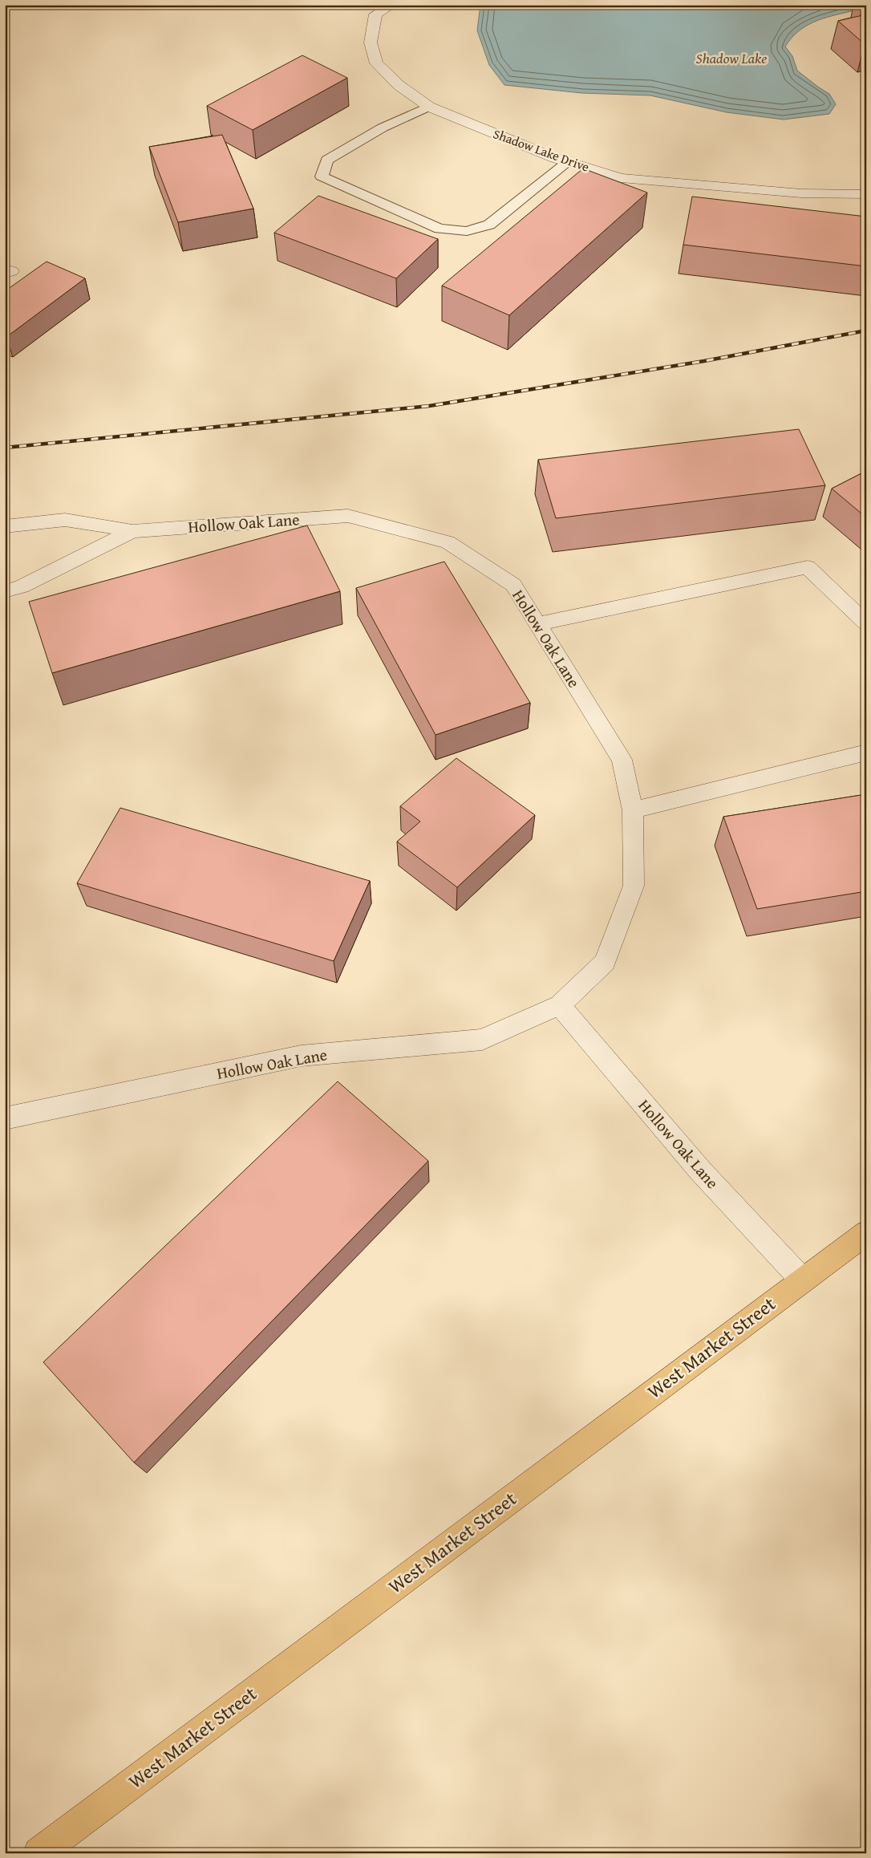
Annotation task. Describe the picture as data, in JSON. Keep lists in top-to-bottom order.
{
  "streets": {
    "main road": ["West Market Street"],
    "street": ["Shadow Lake Drive", "Hollow Oak Lane"]
  },
  "crossings": [
    ["Hollow Oak Lane", "West Market Street"]
  ],
  "water": ["Shadow Lake"]
}
